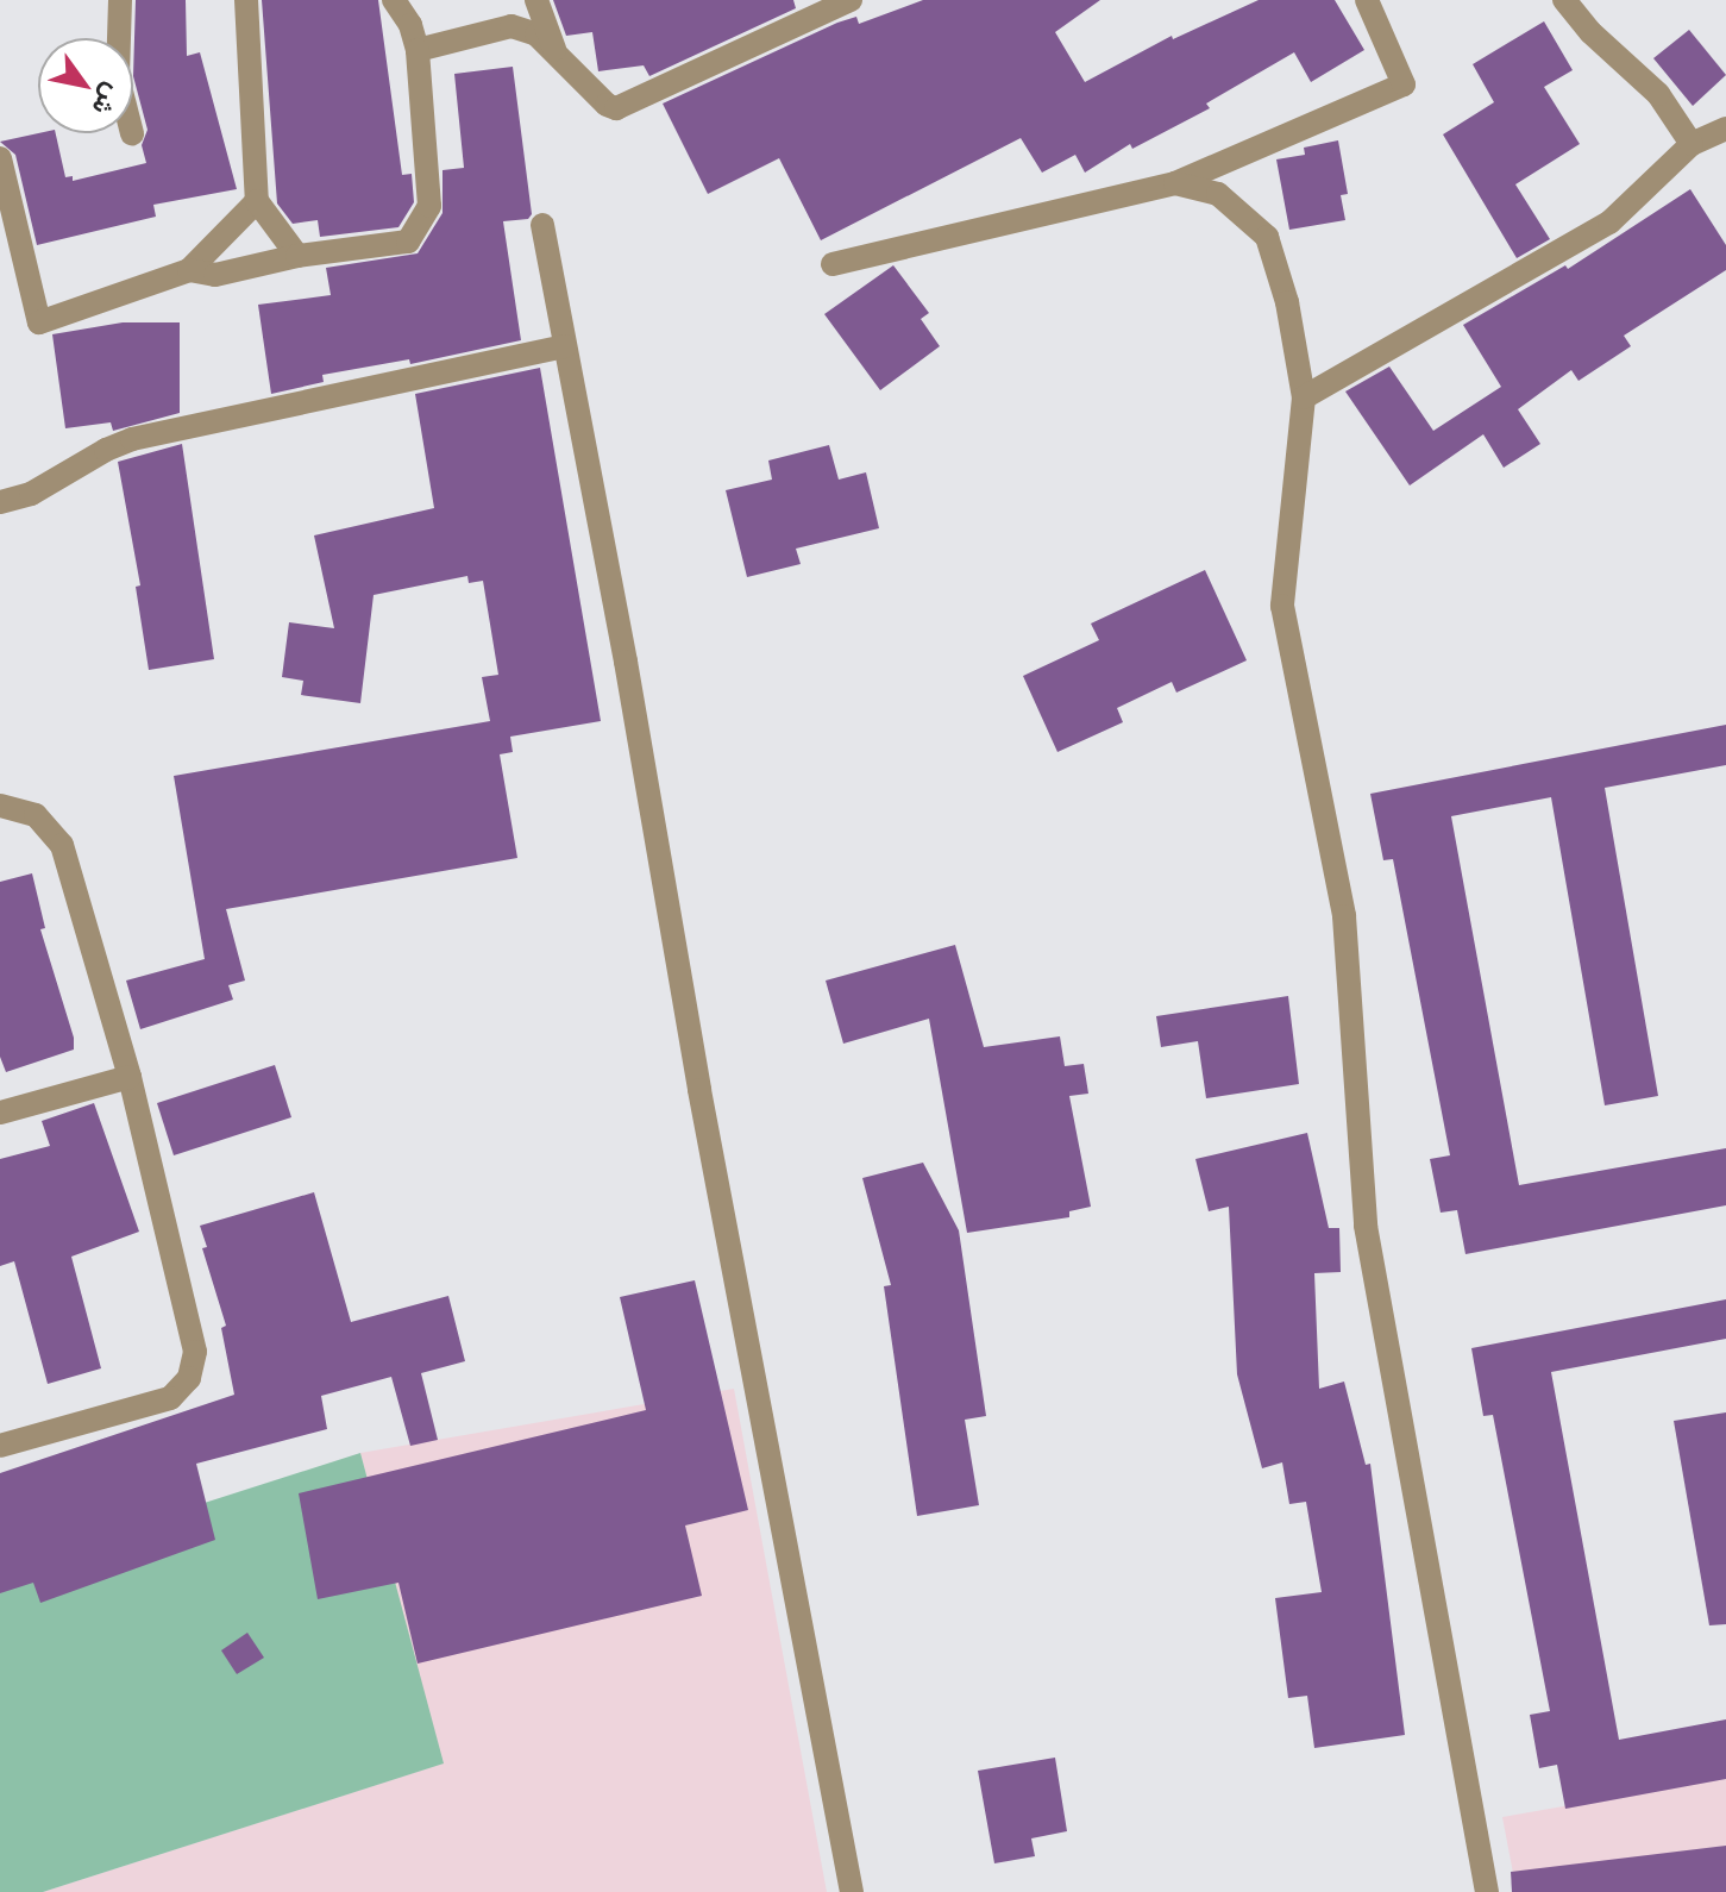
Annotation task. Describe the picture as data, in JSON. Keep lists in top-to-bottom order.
{
  "north": "bottom right"
}
